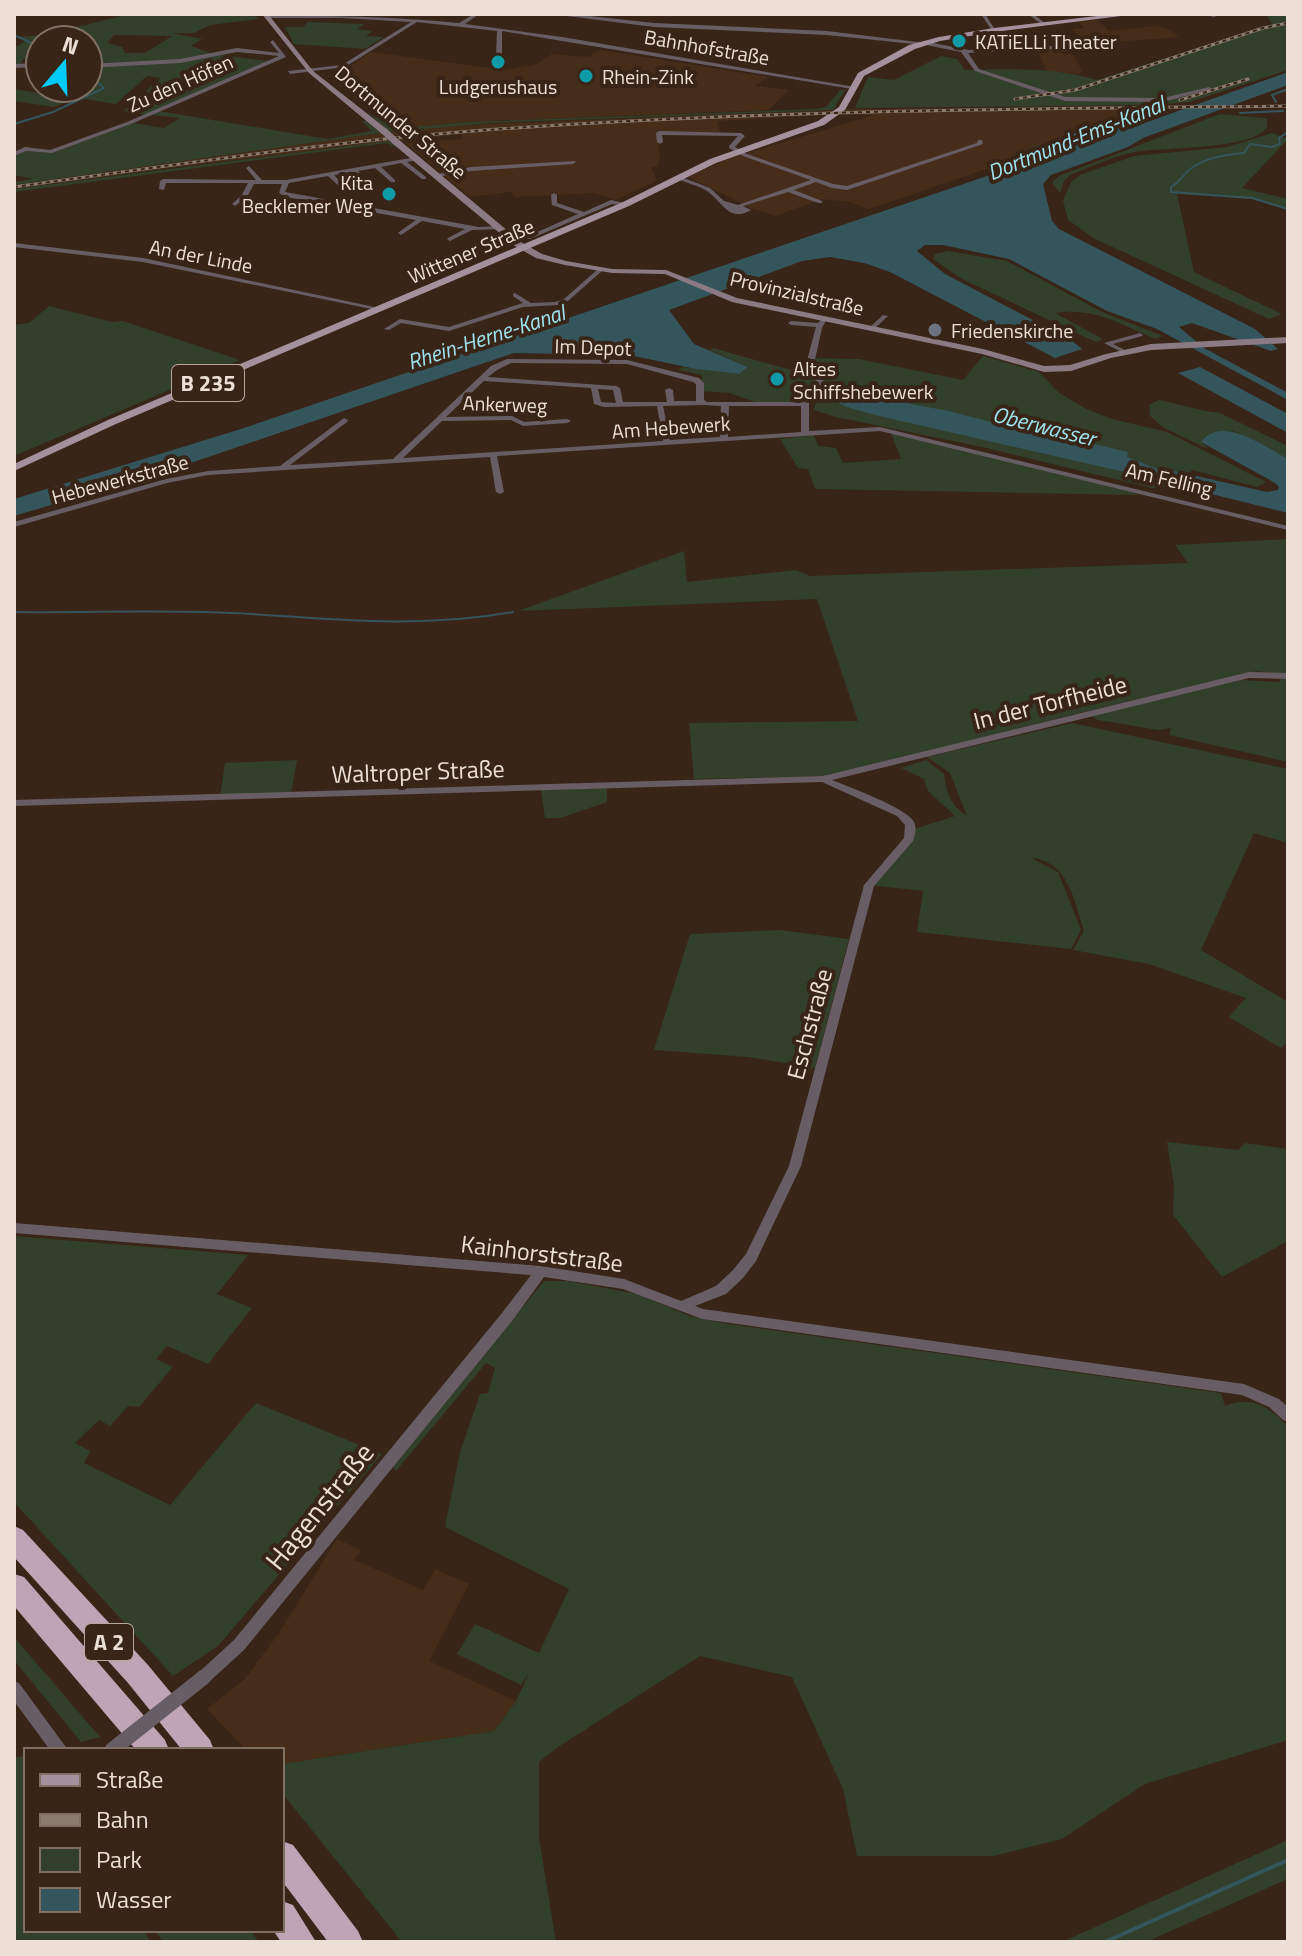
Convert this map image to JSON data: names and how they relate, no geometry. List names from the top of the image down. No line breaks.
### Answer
{"streets":{"highway":["A 2"],"main road":["Dortmunder Straße","Wittener Straße","Provinzialstraße","B 235"],"street":["Bahnhofstraße","Zu den Höfen","An der Linde","Im Depot","Ankerweg","Am Hebewerk","Hebewerkstraße","Am Felling","In der Torfheide","Waltroper Straße","Eschstraße","Kainhorststraße","Hagenstraße"]},"crossings":[["Bahnhofstraße","Dortmunder Straße"],["Bahnhofstraße","Wittener Straße"],["Bahnhofstraße","B 235"],["Dortmunder Straße","Wittener Straße"],["Dortmunder Straße","Provinzialstraße"],["Wittener Straße","An der Linde"],["Wittener Straße","Provinzialstraße"],["Wittener Straße","B 235"],["Im Depot","Ankerweg"],["Im Depot","Am Hebewerk"],["Im Depot","Hebewerkstraße"],["Am Hebewerk","Hebewerkstraße"],["Am Hebewerk","Am Felling"],["In der Torfheide","Waltroper Straße"],["In der Torfheide","Eschstraße"],["Waltroper Straße","Eschstraße"],["Eschstraße","Kainhorststraße"],["Kainhorststraße","Hagenstraße"]],"water":["Dortmund-Ems-Kanal","Rhein-Herne-Kanal","Oberwasser"],"places":["KATiELLi Theater","Ludgerushaus","Rhein-Zink","Kita Becklemer Weg","Friedenskirche","Altes Schiffshebewerk"],"legend":["Straße","Bahn","Park","Wasser"],"north":"top"}
